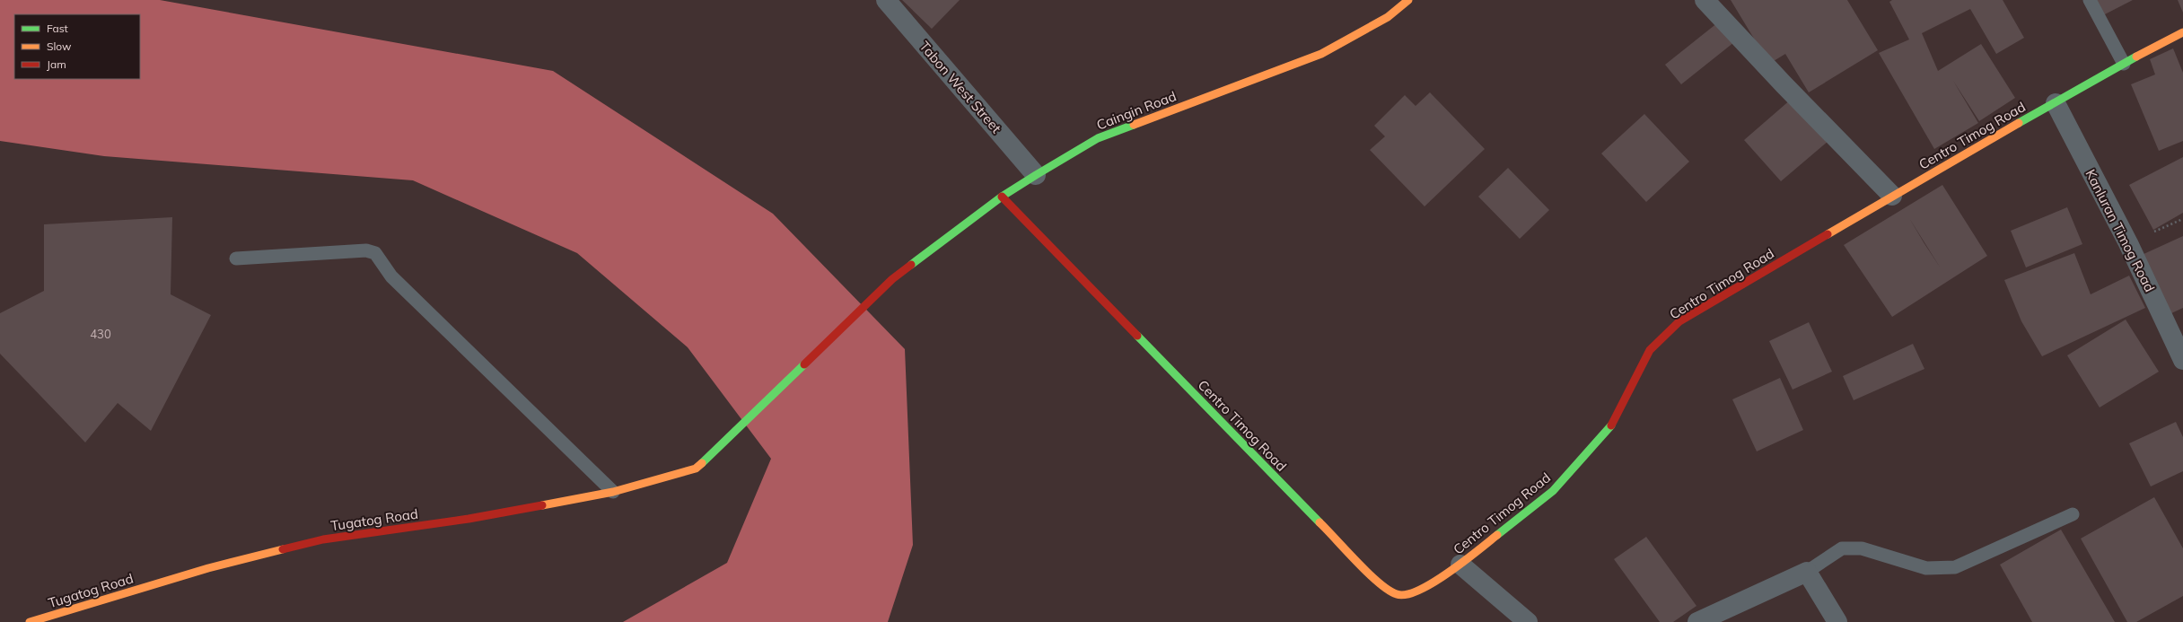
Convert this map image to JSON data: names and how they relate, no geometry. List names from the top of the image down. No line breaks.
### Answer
{"streets":{"street":["Tabon West Street","Caingin Road","Centro Timog Road","Kanluran Timog Road","Tugatog Road"]},"crossings":[["Tabon West Street","Caingin Road"],["Caingin Road","Centro Timog Road"],["Caingin Road","Tugatog Road"],["Centro Timog Road","Kanluran Timog Road"]],"house_numbers":["430"],"legend":["Fast","Slow","Jam"]}
